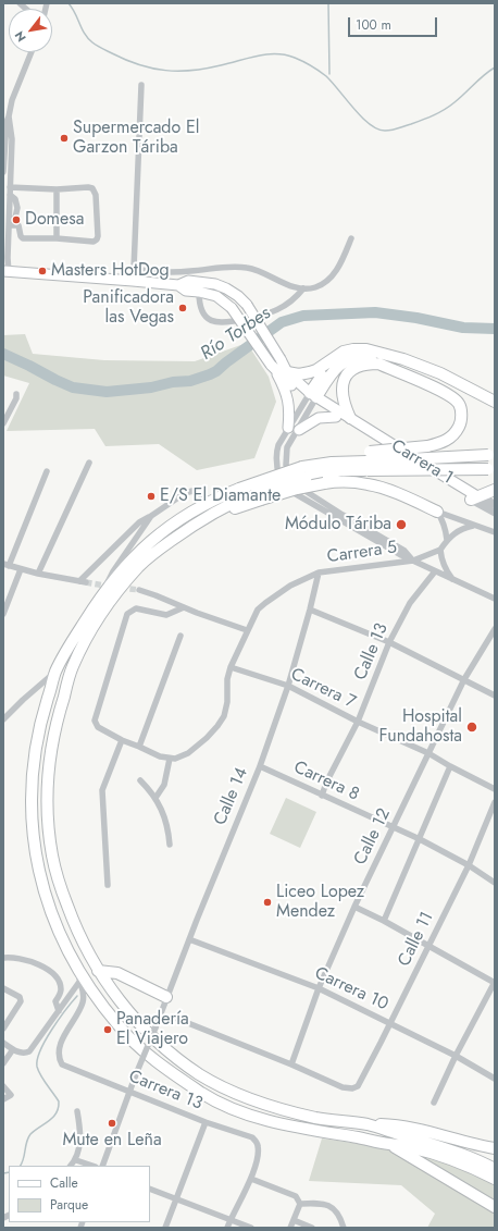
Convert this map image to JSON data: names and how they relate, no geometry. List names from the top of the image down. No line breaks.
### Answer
{"streets":{"main road":["Carrera 1"],"street":["Carrera 5","Calle 13","Carrera 7","Carrera 8","Calle 14","Calle 12","Calle 11","Carrera 10","Carrera 13"]},"crossings":[["Carrera 5","Calle 13"],["Carrera 5","Carrera 7"],["Carrera 5","Calle 14"],["Calle 13","Carrera 7"],["Calle 13","Carrera 8"],["Carrera 7","Calle 14"],["Carrera 7","Calle 12"],["Carrera 8","Calle 14"],["Carrera 8","Calle 12"],["Carrera 8","Calle 11"],["Calle 14","Carrera 10"],["Calle 14","Carrera 13"],["Calle 12","Calle 11"],["Calle 12","Carrera 10"],["Calle 11","Carrera 10"]],"water":["Río Torbes"],"places":["Supermercado El Garzon Táriba","Domesa","Masters HotDog","Panificadora las Vegas","E/S El Diamante","Módulo Táriba","Hospital Fundahosta","Liceo Lopez Mendez","Panadería El Viajero","Mute en Leña"],"legend":["Calle","Parque"],"scale_bar":"100 m","north":"bottom left"}
